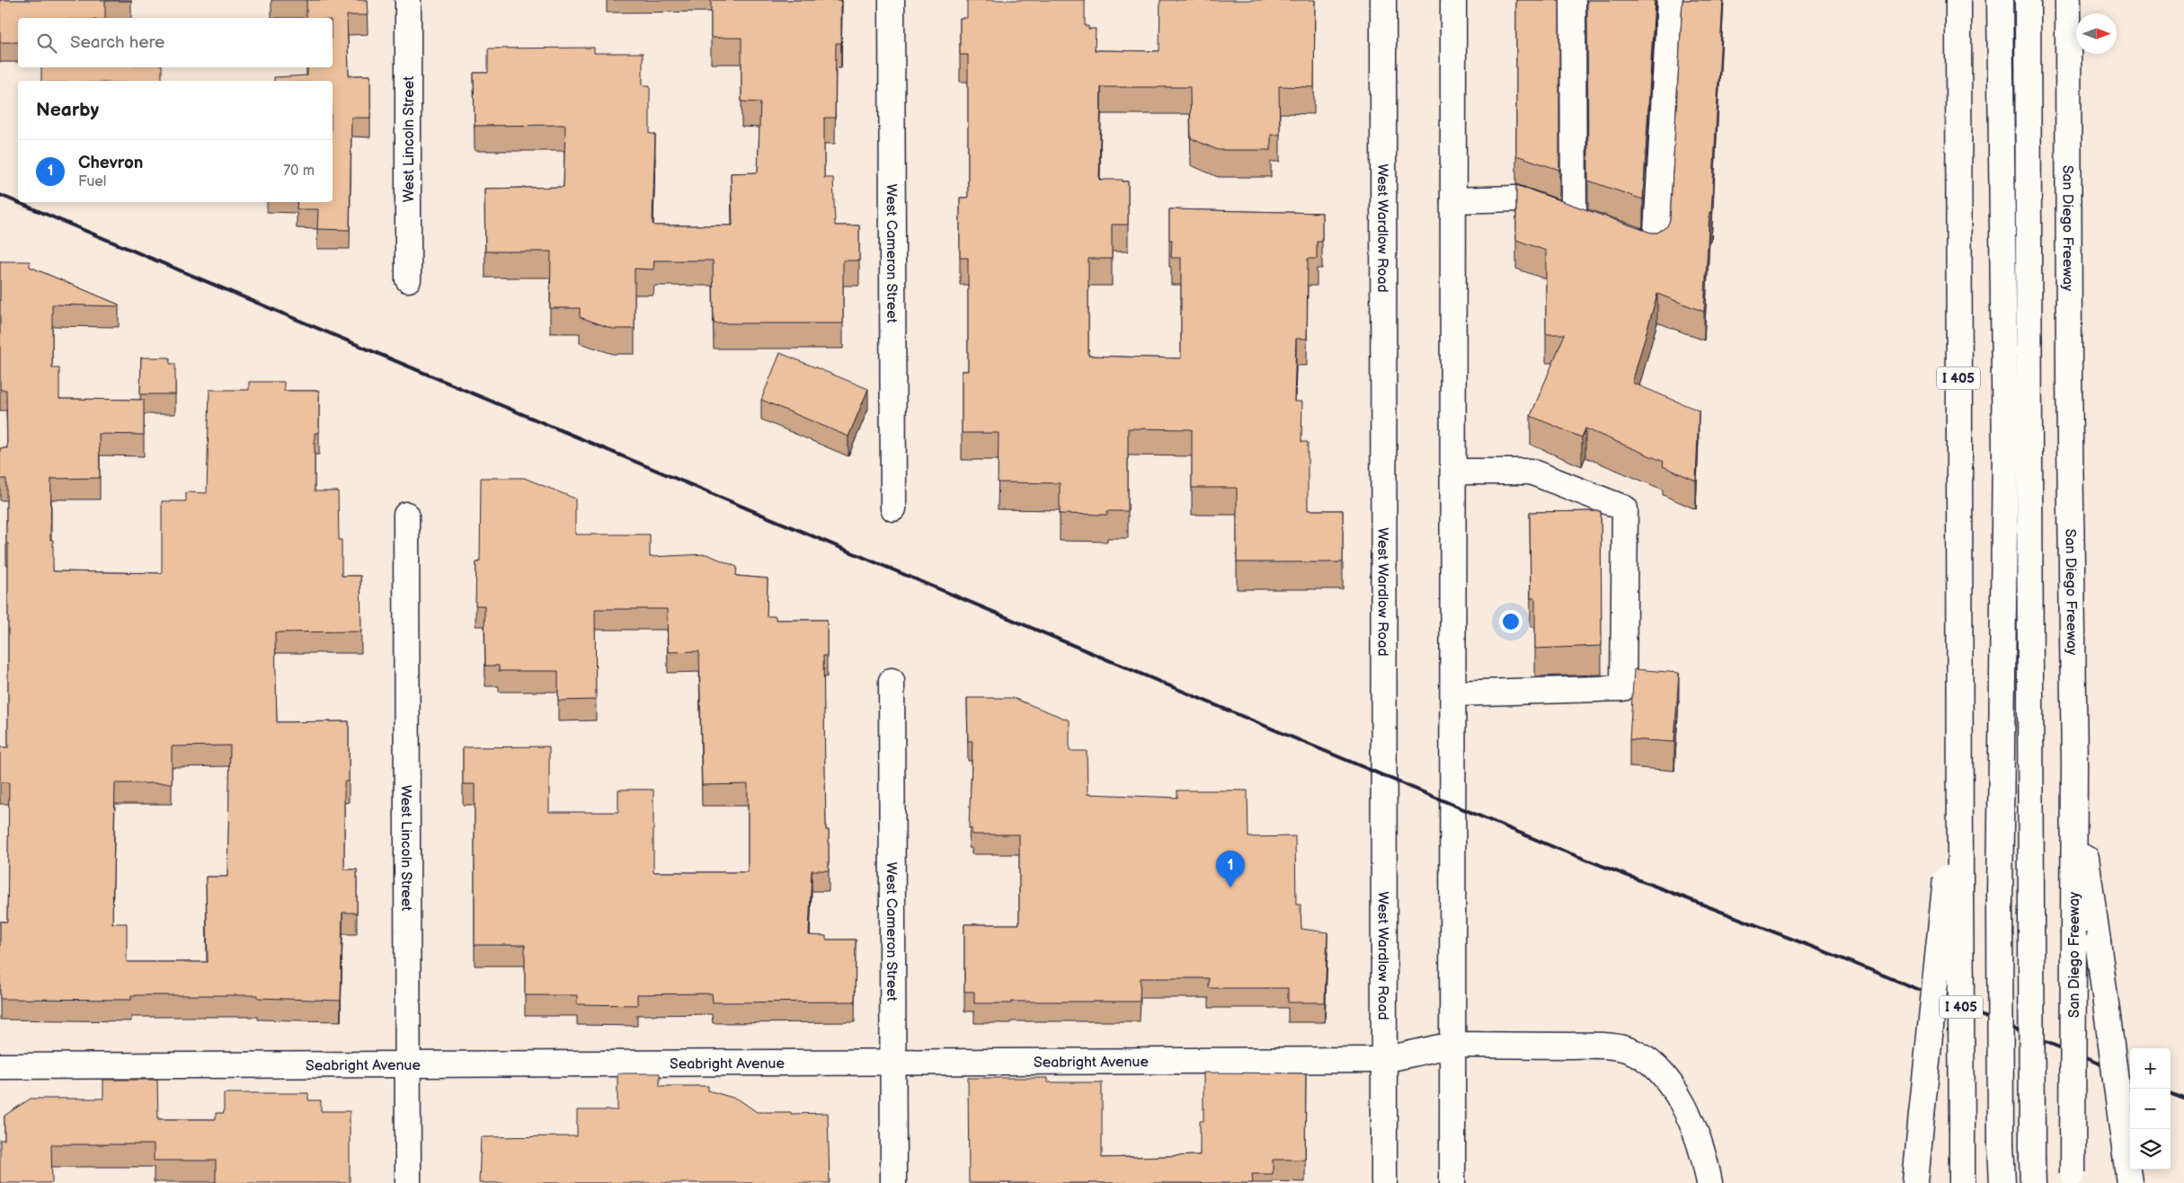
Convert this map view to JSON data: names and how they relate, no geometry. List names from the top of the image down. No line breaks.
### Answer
{"streets":{"main road":["West Lincoln Street","West Wardlow Road","San Diego Freeway","West Cameron Street","I 405","Seabright Avenue"]},"crossings":[["West Lincoln Street","Seabright Avenue"],["West Wardlow Road","Seabright Avenue"],["West Cameron Street","Seabright Avenue"]],"north":"right","page":{"search":"Search here","heading":"Nearby","list":[{"mark":"1","name":"Chevron","note":"Fuel","value":"70 m"}],"pins":"1","map_buttons":["+","−"]}}
